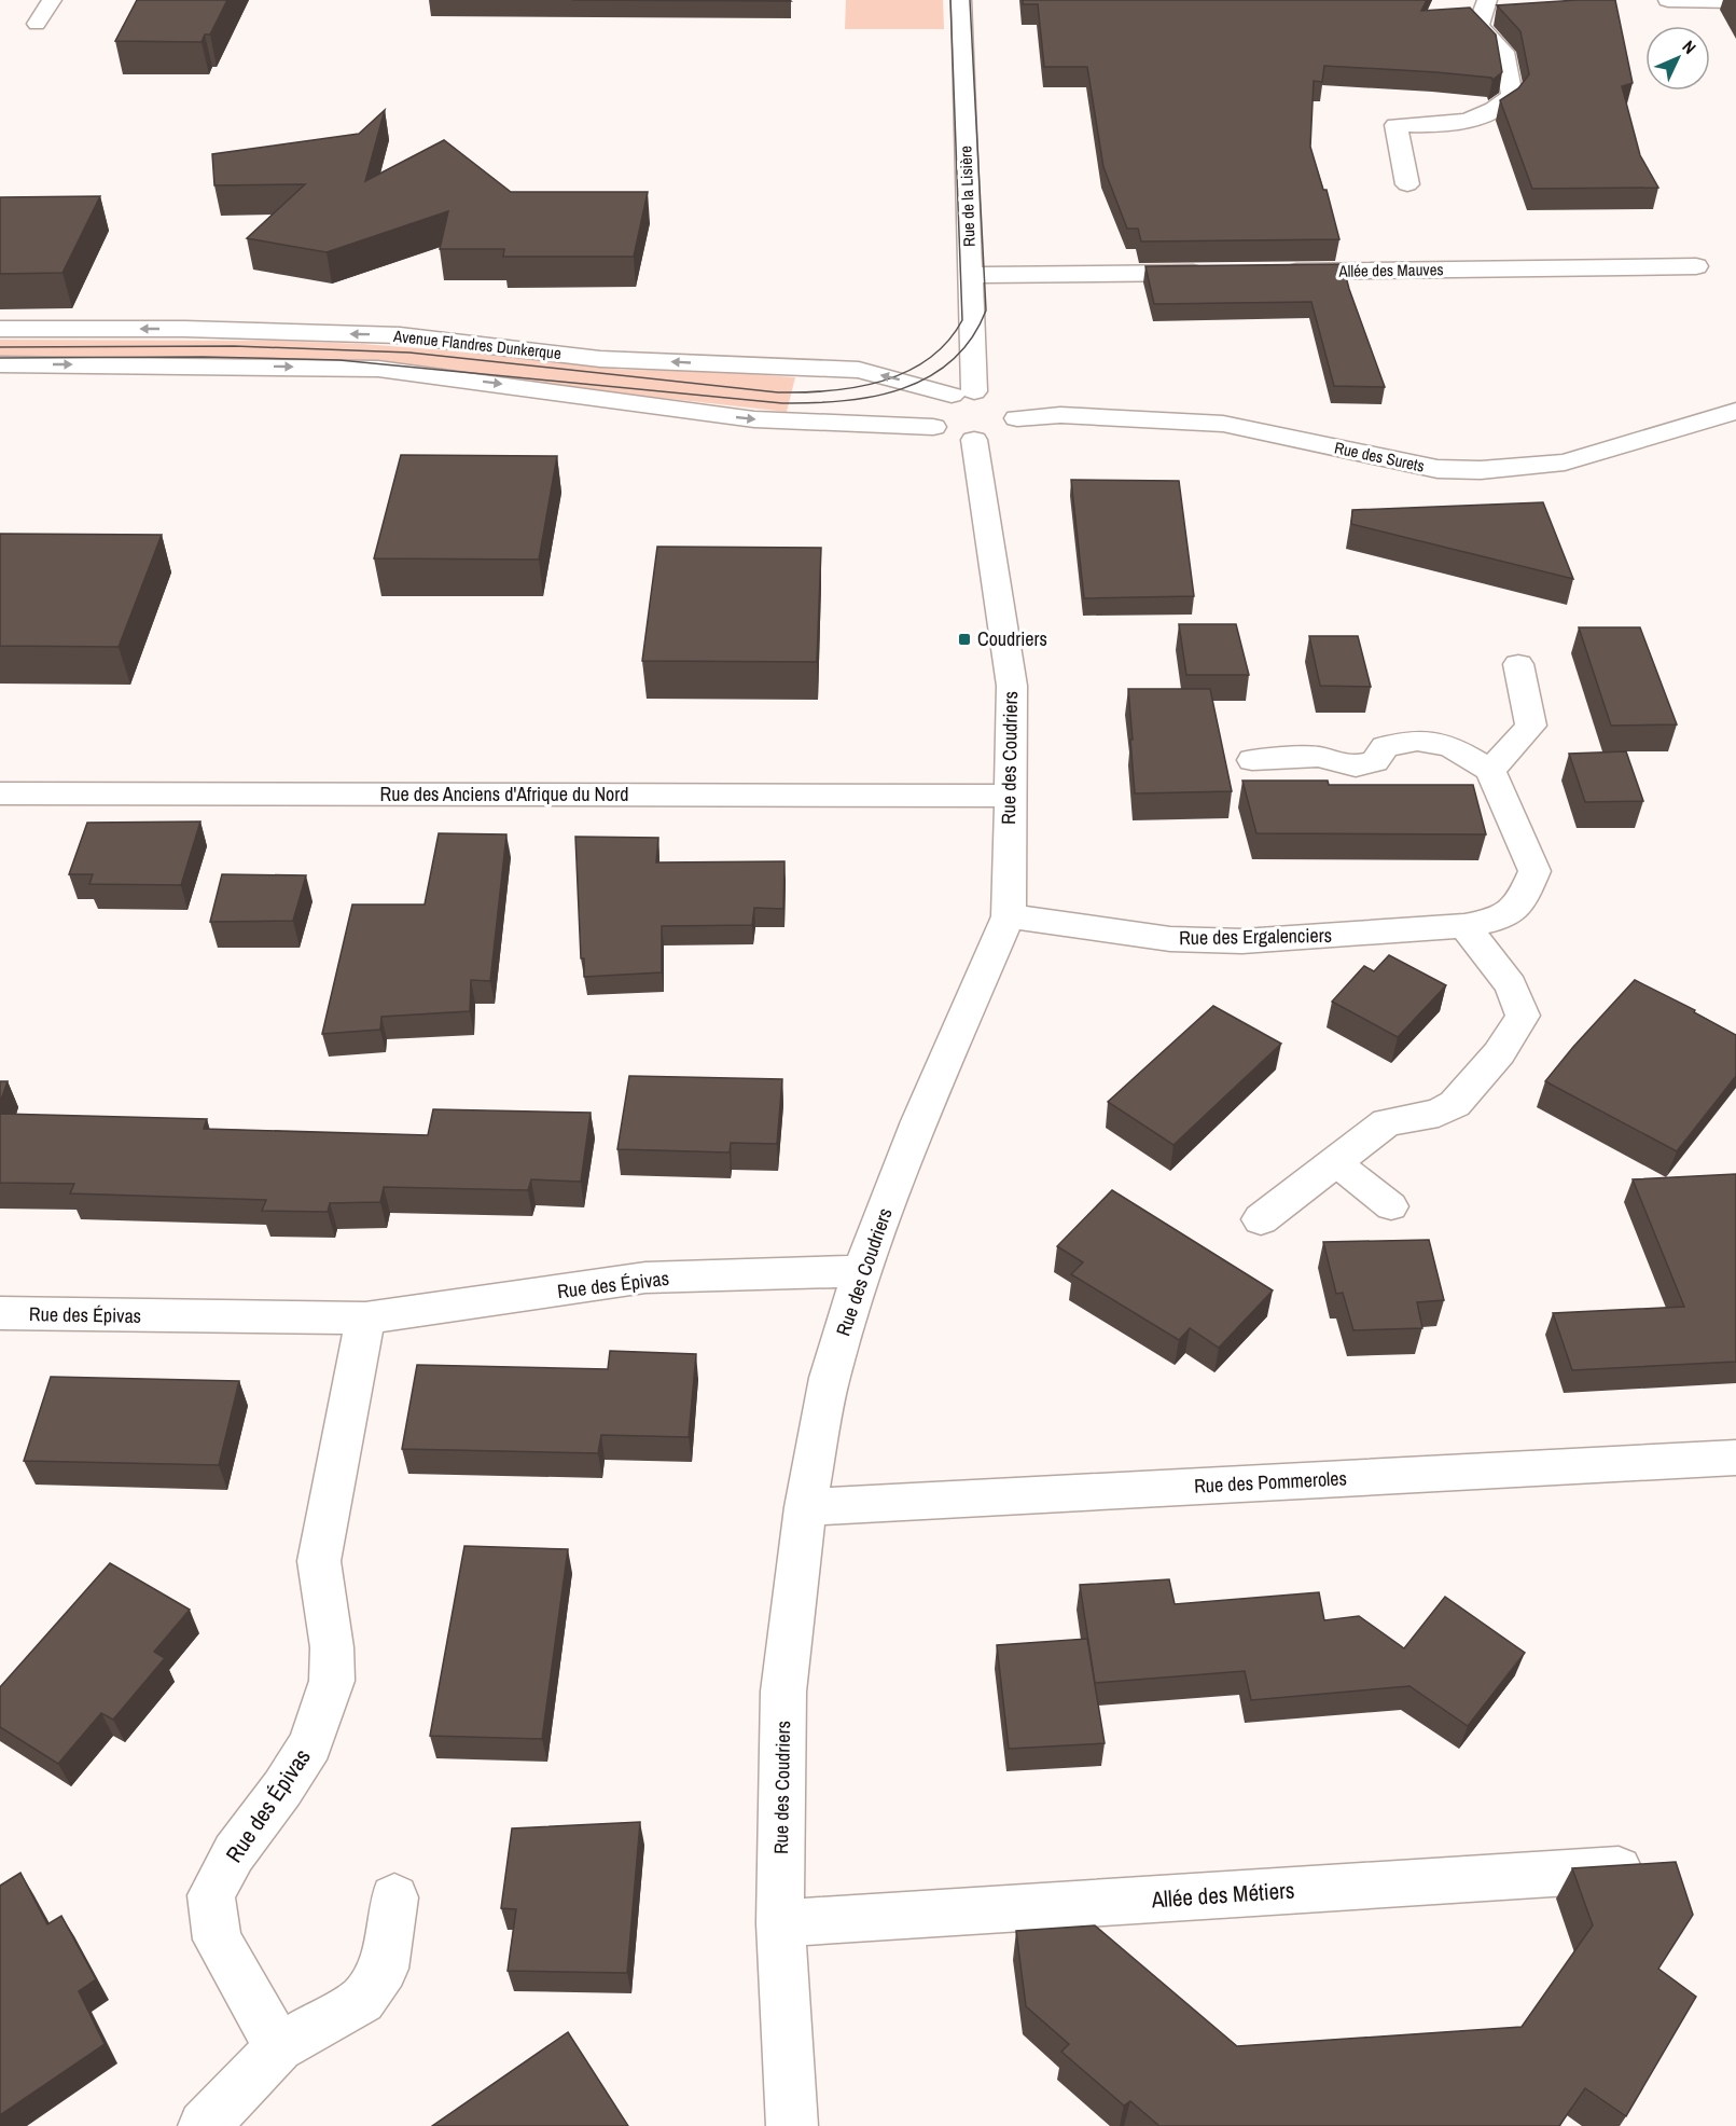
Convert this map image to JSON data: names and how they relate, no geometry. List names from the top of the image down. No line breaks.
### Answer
{"streets":{"street":["Rue de la Lisière","Allée des Mauves","Avenue Flandres Dunkerque","Rue des Surets","Rue des Coudriers","Rue des Anciens d'Afrique du Nord","Rue des Ergalenciers","Rue des Épivas","Rue des Pommeroles","Allée des Métiers"]},"crossings":[["Rue de la Lisière","Avenue Flandres Dunkerque"],["Avenue Flandres Dunkerque","Rue des Surets"],["Avenue Flandres Dunkerque","Rue des Coudriers"],["Rue des Coudriers","Rue des Anciens d'Afrique du Nord"],["Rue des Coudriers","Rue des Ergalenciers"],["Rue des Coudriers","Rue des Épivas"],["Rue des Coudriers","Rue des Pommeroles"],["Rue des Coudriers","Allée des Métiers"]],"places":{"transit":["Coudriers"]},"north":"top right"}
